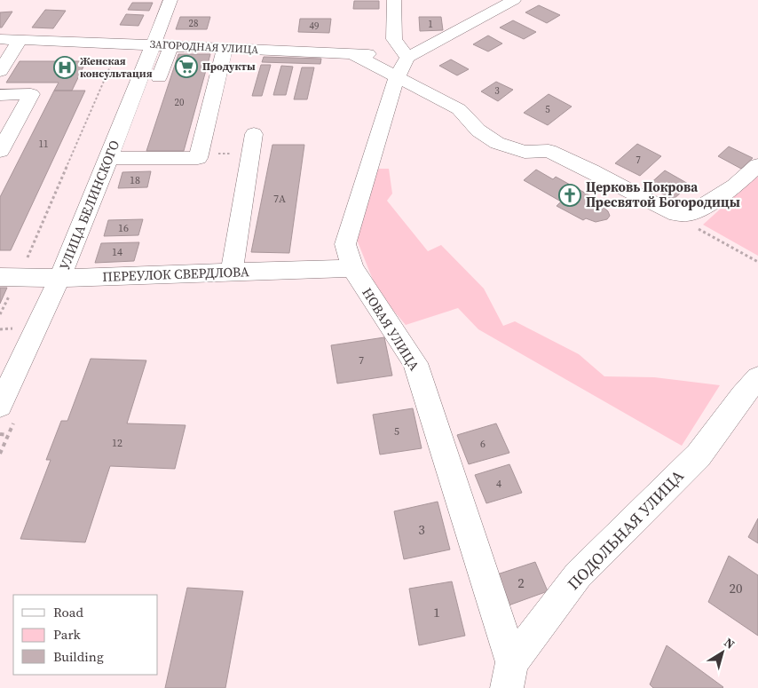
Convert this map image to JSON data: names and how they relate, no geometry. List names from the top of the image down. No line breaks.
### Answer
{"streets":{"street":["ЗАГОРОДНАЯ УЛИЦА","УЛИЦА БЕЛИНСКОГО","ПЕРЕУЛОК СВЕРДЛОВА","НОВАЯ УЛИЦА","ПОДОЛЬНАЯ УЛИЦА"]},"crossings":[["ЗАГОРОДНАЯ УЛИЦА","УЛИЦА БЕЛИНСКОГО"],["ЗАГОРОДНАЯ УЛИЦА","НОВАЯ УЛИЦА"],["УЛИЦА БЕЛИНСКОГО","ПЕРЕУЛОК СВЕРДЛОВА"],["ПЕРЕУЛОК СВЕРДЛОВА","НОВАЯ УЛИЦА"],["НОВАЯ УЛИЦА","ПОДОЛЬНАЯ УЛИЦА"]],"places":{"supermarket":["Продукты"],"hospital":["Женская консультация"],"church":["Церковь Покрова Пресвятой Богородицы"]},"house_numbers":["28","1","49","3","20","5","11","7","18","7А","16","14","7","5","12","6","4","3","2","20","1"],"legend":["Road","Park","Building"],"north":"top right"}
